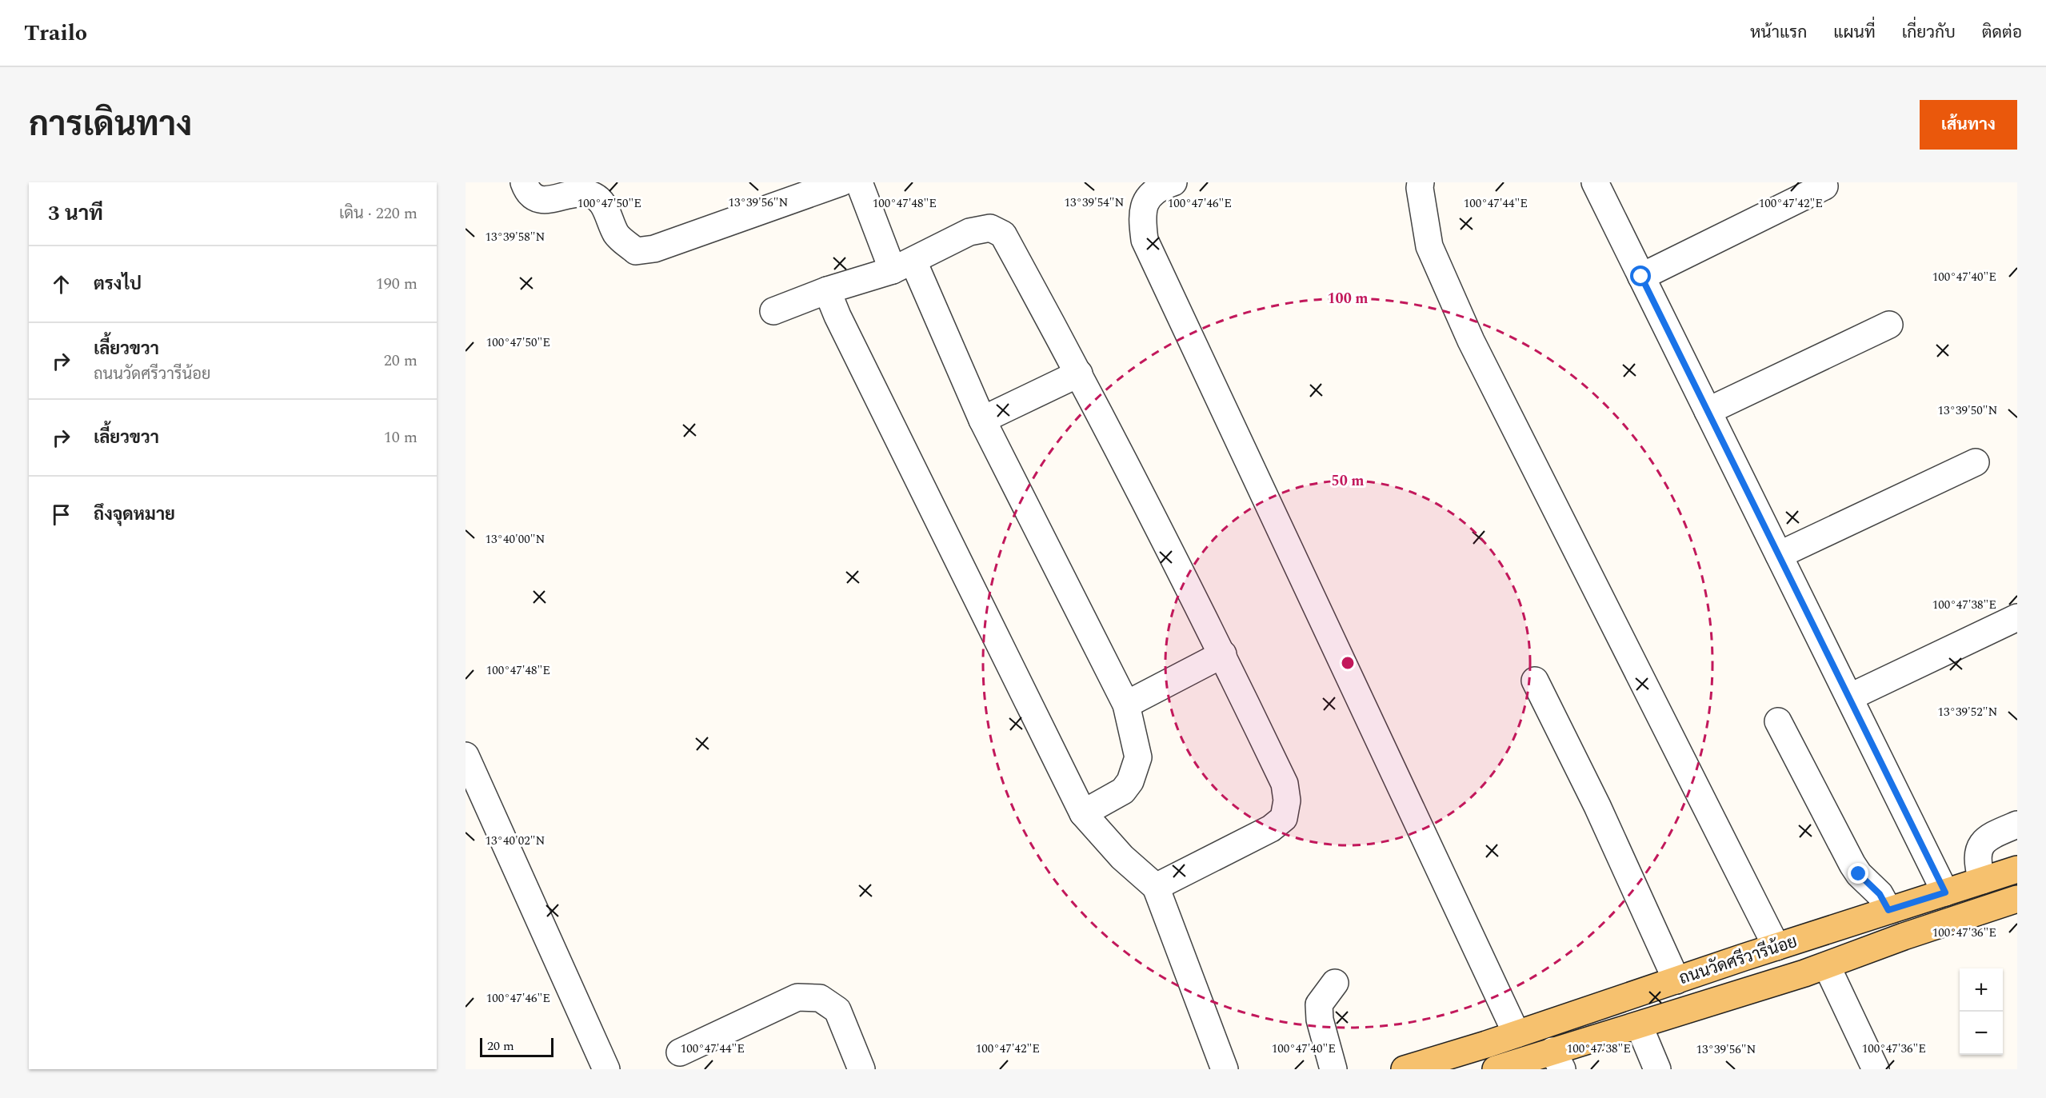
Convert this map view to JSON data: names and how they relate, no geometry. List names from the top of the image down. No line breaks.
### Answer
{"streets":{"main road":["ถนนวัดศรีวารีน้อย"]},"scale_bar":"20 m","page":{"header":"Trailo","nav":["หน้าแรก","แผนที่","เกี่ยวกับ","ติดต่อ"],"title":"การเดินทาง","buttons":"เส้นทาง","heading":["3 นาที","เดิน · 220 m"],"list":[["ตรงไป","190 m"],["เลี้ยวขวา","ถนนวัดศรีวารีน้อย","20 m"],["เลี้ยวขวา","10 m"],"ถึงจุดหมาย"],"map_buttons":["+","−"],"scale":"20 m"},"coordinates":["13°39'56\"N","13°39'54\"N","100°47'50\"E","100°47'48\"E","100°47'46\"E","100°47'44\"E","100°47'42\"E","13°39'58\"N","100°47'40\"E","13°39'50\"N","13°40'00\"N","100°47'38\"E","13°39'52\"N","13°40'02\"N","100°47'36\"E"],"rings":["100 m","50 m"]}
